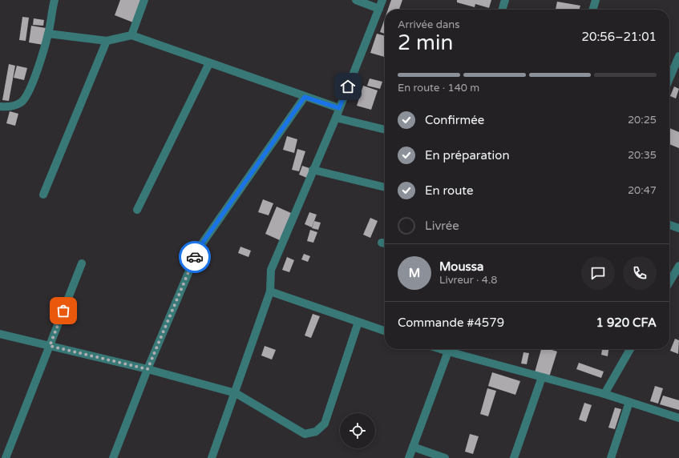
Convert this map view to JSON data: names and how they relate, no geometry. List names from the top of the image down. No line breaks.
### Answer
{"page":{"heading":["2 min","Arrivée dans","20:56–21:01"],"panel":["Moussa","Livreur · 4.8","Commande #4579","1 920 CFA"],"bar":"En route · 140 m","list":[["Confirmée","20:25"],["En préparation","20:35"],["En route","20:47"],"Livrée"],"round":"M"}}
